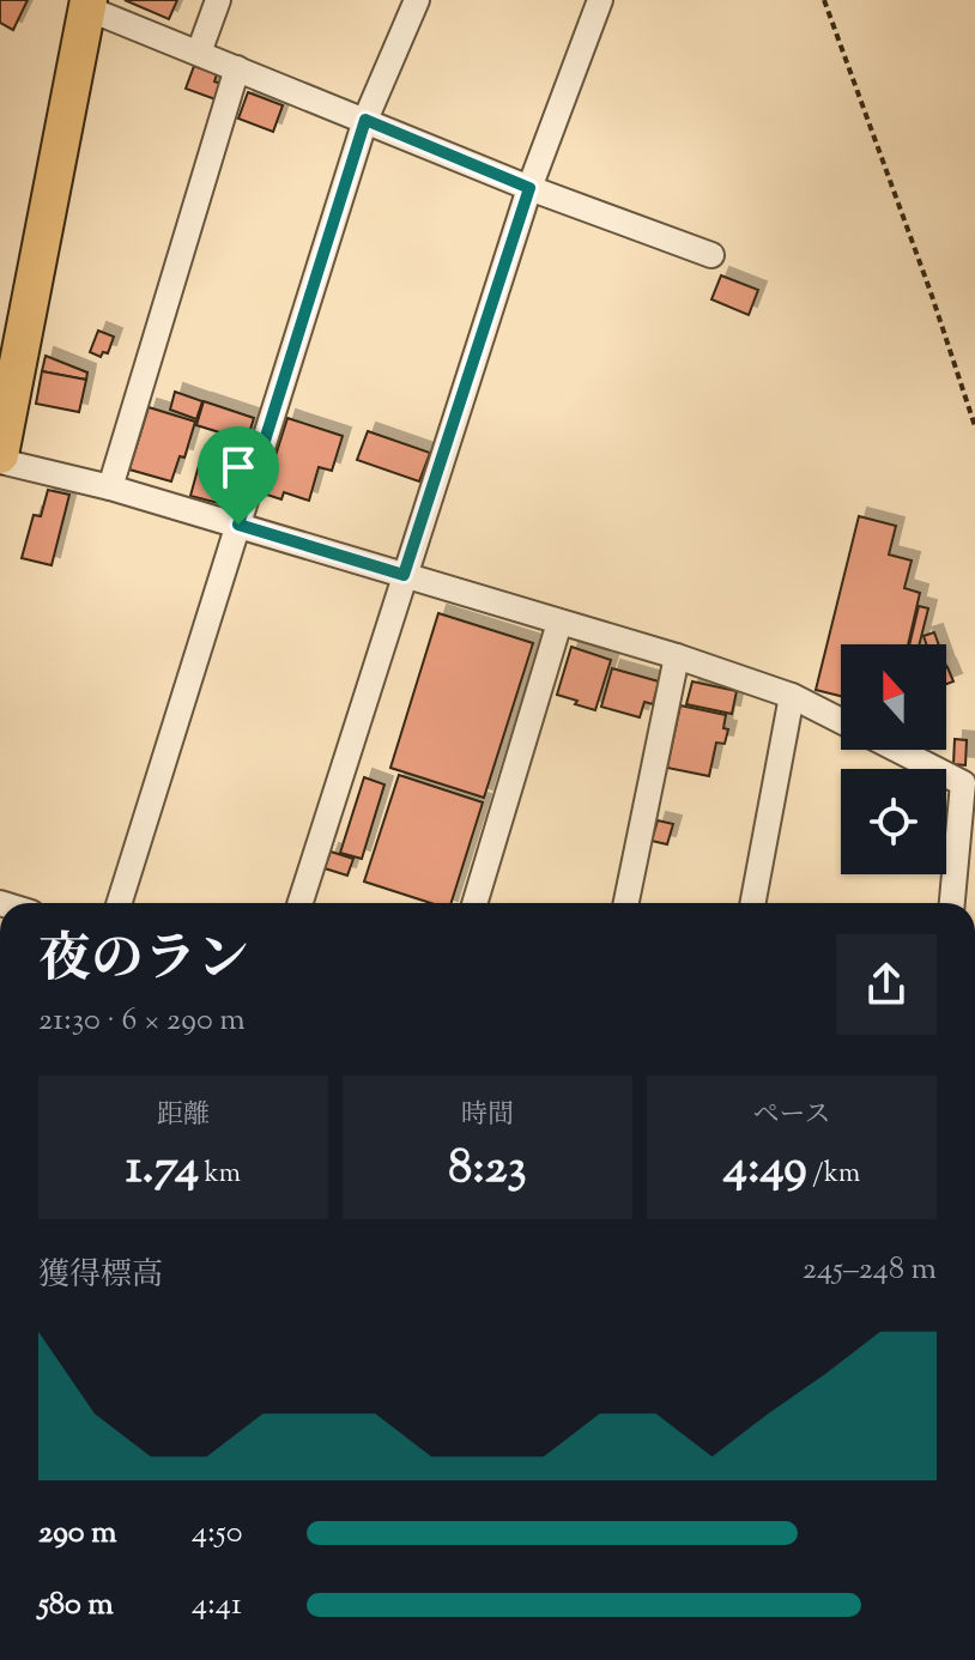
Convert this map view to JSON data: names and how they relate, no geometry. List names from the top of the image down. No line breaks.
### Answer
{"north":"top","page":{"heading":["夜のラン","21:30 · 6 × 290 m"],"stats":[["距離","1.74 km"],["時間","8:23"],["ペース","4:49 /km"]],"chart":["獲得標高","245–248 m"],"list":[{"name":"290 m","note":"4:50"},{"name":"580 m","note":"4:41"}]}}
